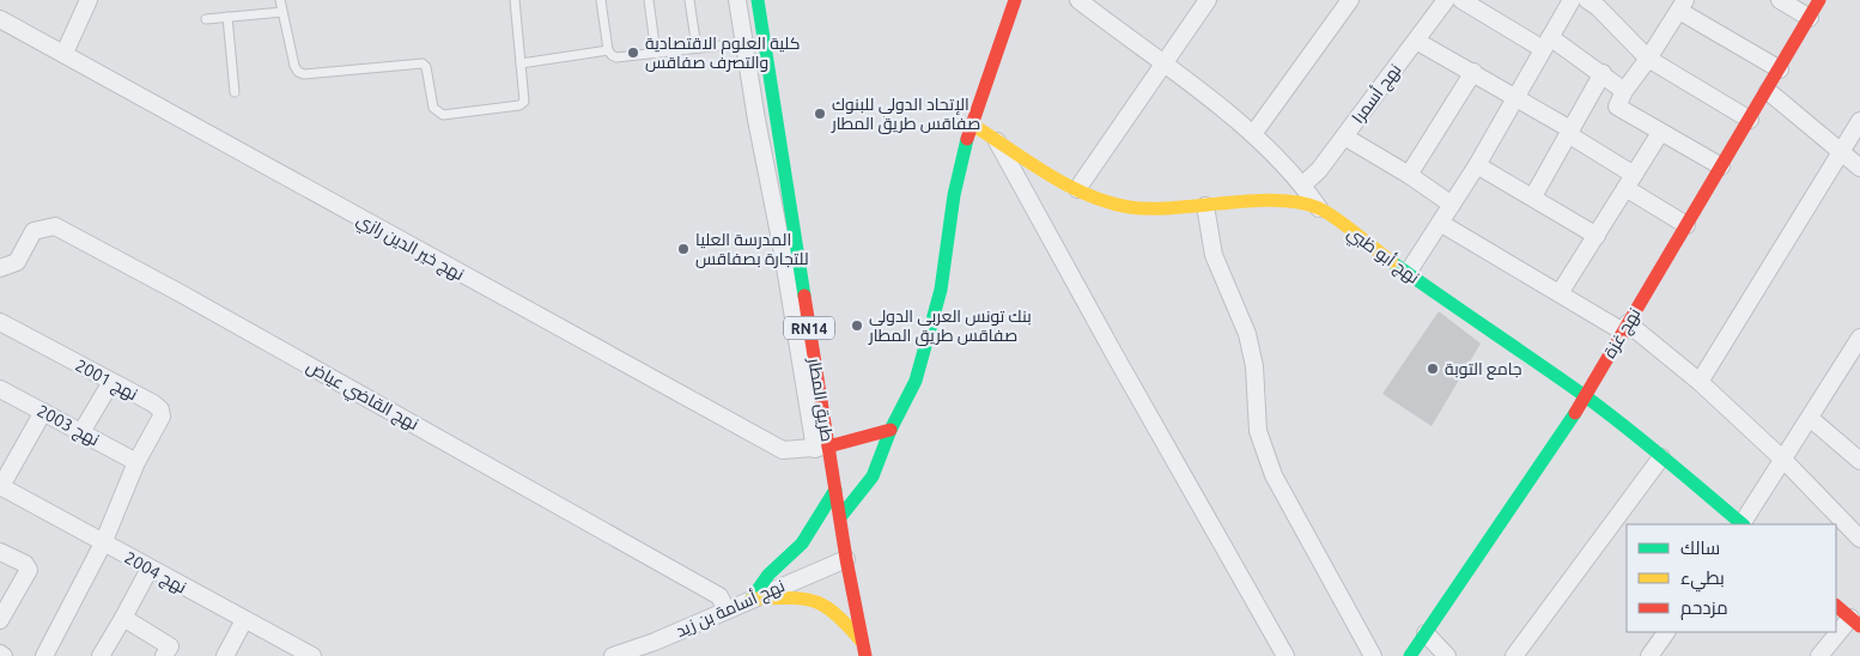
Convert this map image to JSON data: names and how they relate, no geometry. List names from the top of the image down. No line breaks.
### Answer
{"streets":{"street":["نهج أسمرا","نهج خير الدين رازي","نهج أبو ظبي","RN14","نهج غزة","نهج 2001","نهج القاضي عياض","طريق المطار","نهج 2003","نهج 2004","نهج أسامة بن زيد"]},"crossings":[["نهج خير الدين رازي","طريق المطار"],["نهج أبو ظبي","نهج غزة"],["نهج 2001","نهج 2003"],["نهج القاضي عياض","نهج أسامة بن زيد"],["طريق المطار","نهج أسامة بن زيد"]],"places":["كلية العلوم الاقتصادية والتصرف صفاقس","الإتحاد الدولي للبنوك صفاقس طريق المطار","المدرسة العليا للتجارة بصفاقس","بنك تونس العربي الدولي صفاقس طريق المطار","جامع التوبة"],"legend":["سالك","بطيء","مزدحم"]}
